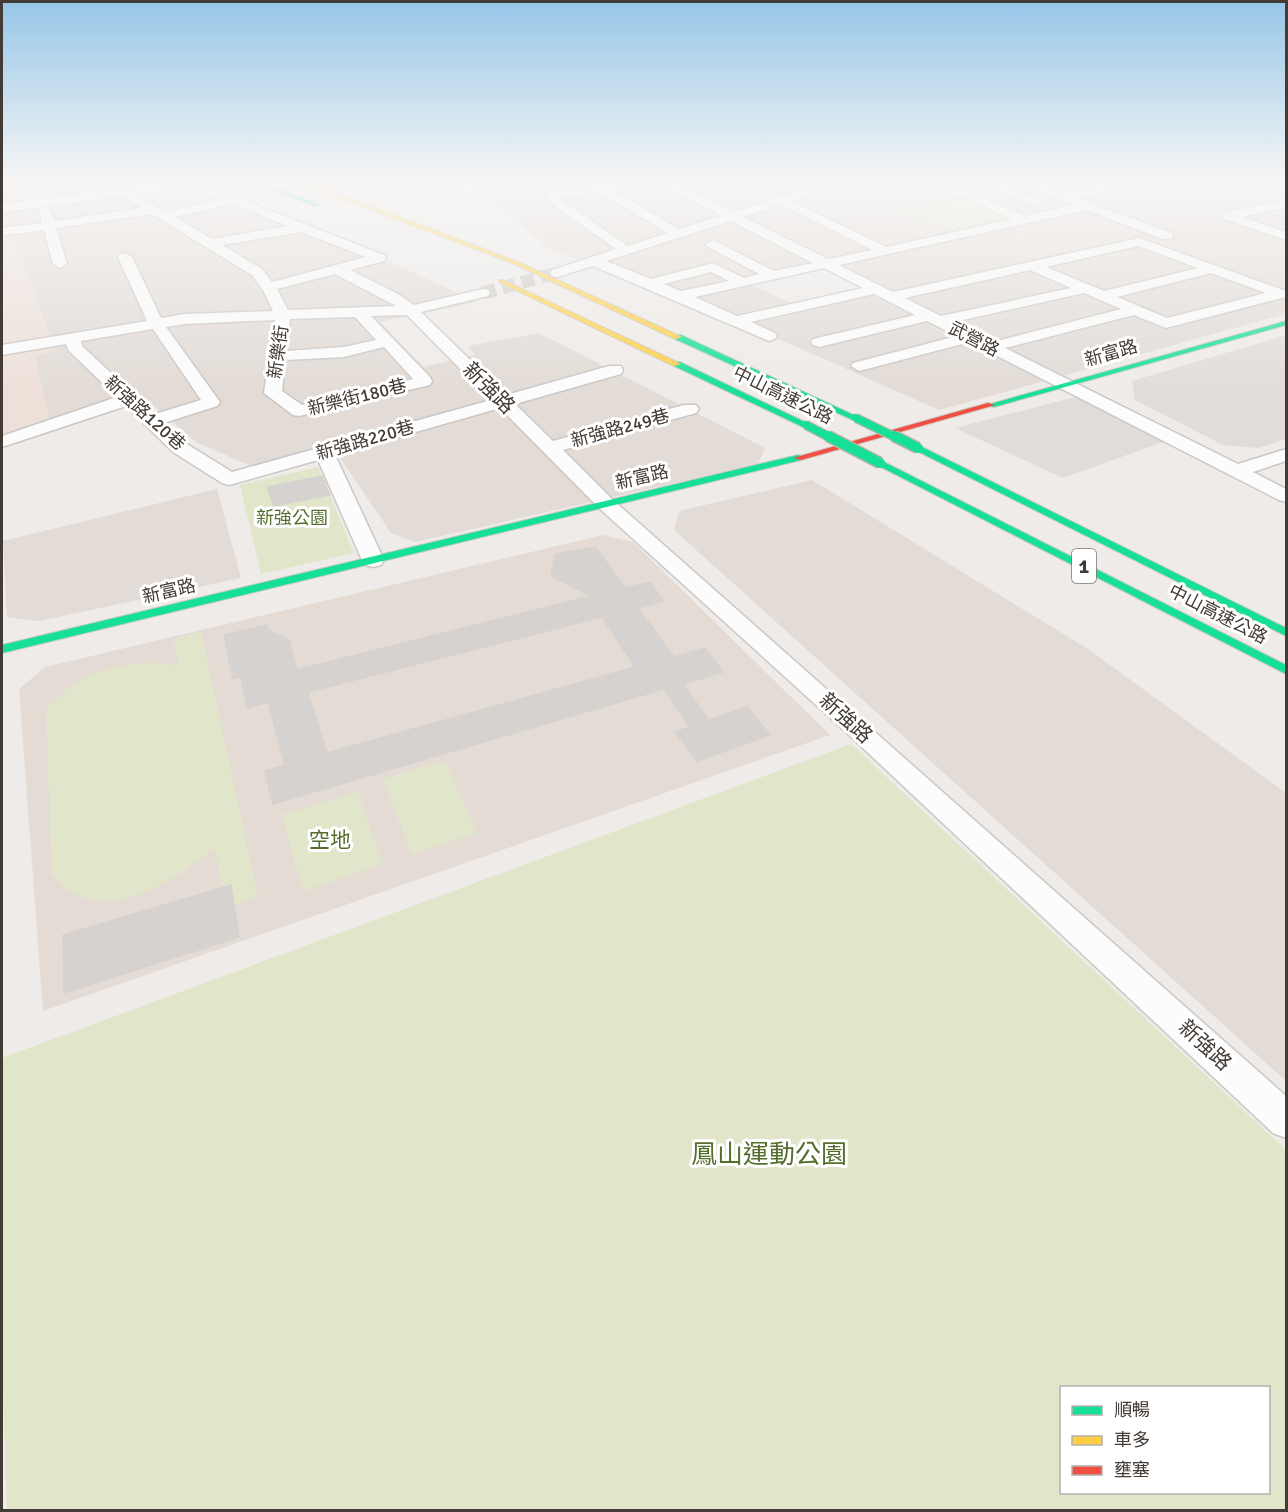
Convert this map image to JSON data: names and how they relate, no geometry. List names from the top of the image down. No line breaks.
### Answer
{"streets":{"main road":["新富路","中山高速公路","1"],"street":["武營路","新樂街","新強路","新樂街180巷","新強路120巷","新強路249巷","新強路220巷"]},"crossings":[["武營路","新富路"],["新樂街","新樂街180巷"],["新富路","新強路"],["新強路","新強路249巷"],["新強路","新強路220巷"],["新強路120巷","新強路220巷"]],"parks":["新強公園","空地","鳳山運動公園"],"legend":["順暢","車多","壅塞"]}
